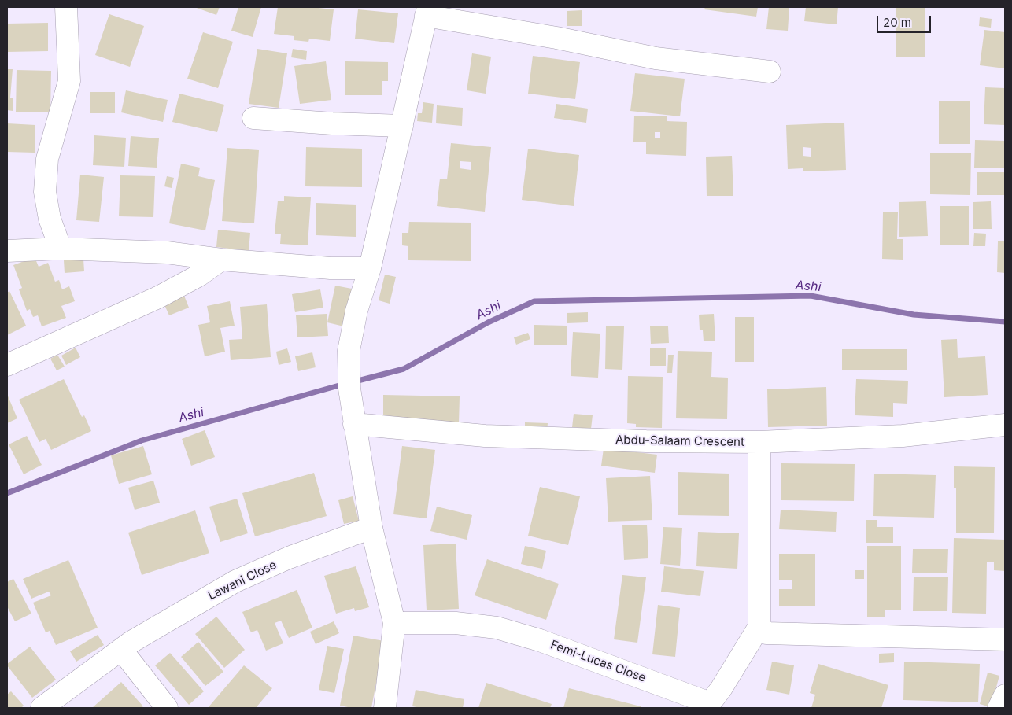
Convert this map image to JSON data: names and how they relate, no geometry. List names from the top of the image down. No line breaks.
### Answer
{"streets":{"street":["Abdu-Salaam Crescent","Lawani Close","Femi-Lucas Close"]},"water":["Ashi"],"scale_bar":"20 m"}
